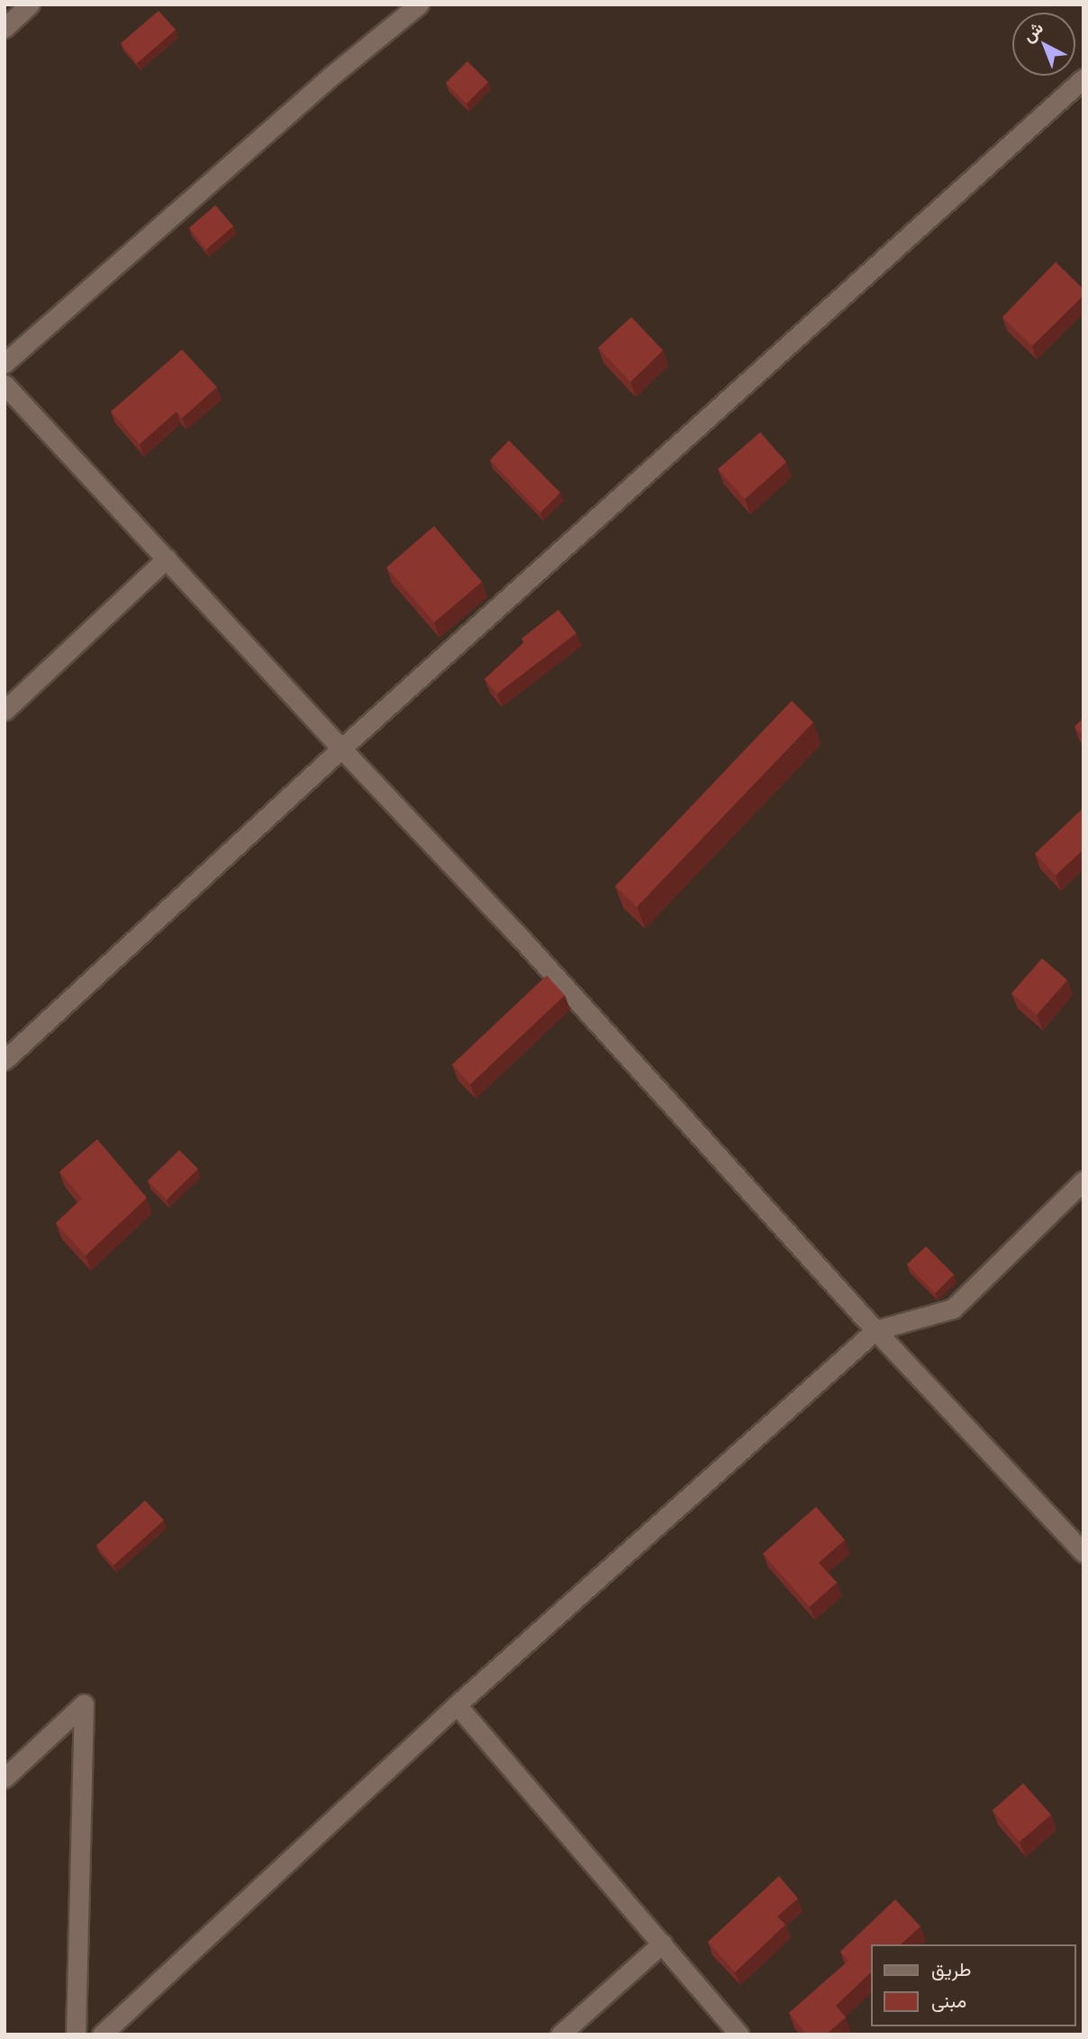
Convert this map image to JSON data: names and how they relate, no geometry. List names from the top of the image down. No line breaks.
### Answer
{"legend":["طريق","مبنى"],"north":"top left"}
